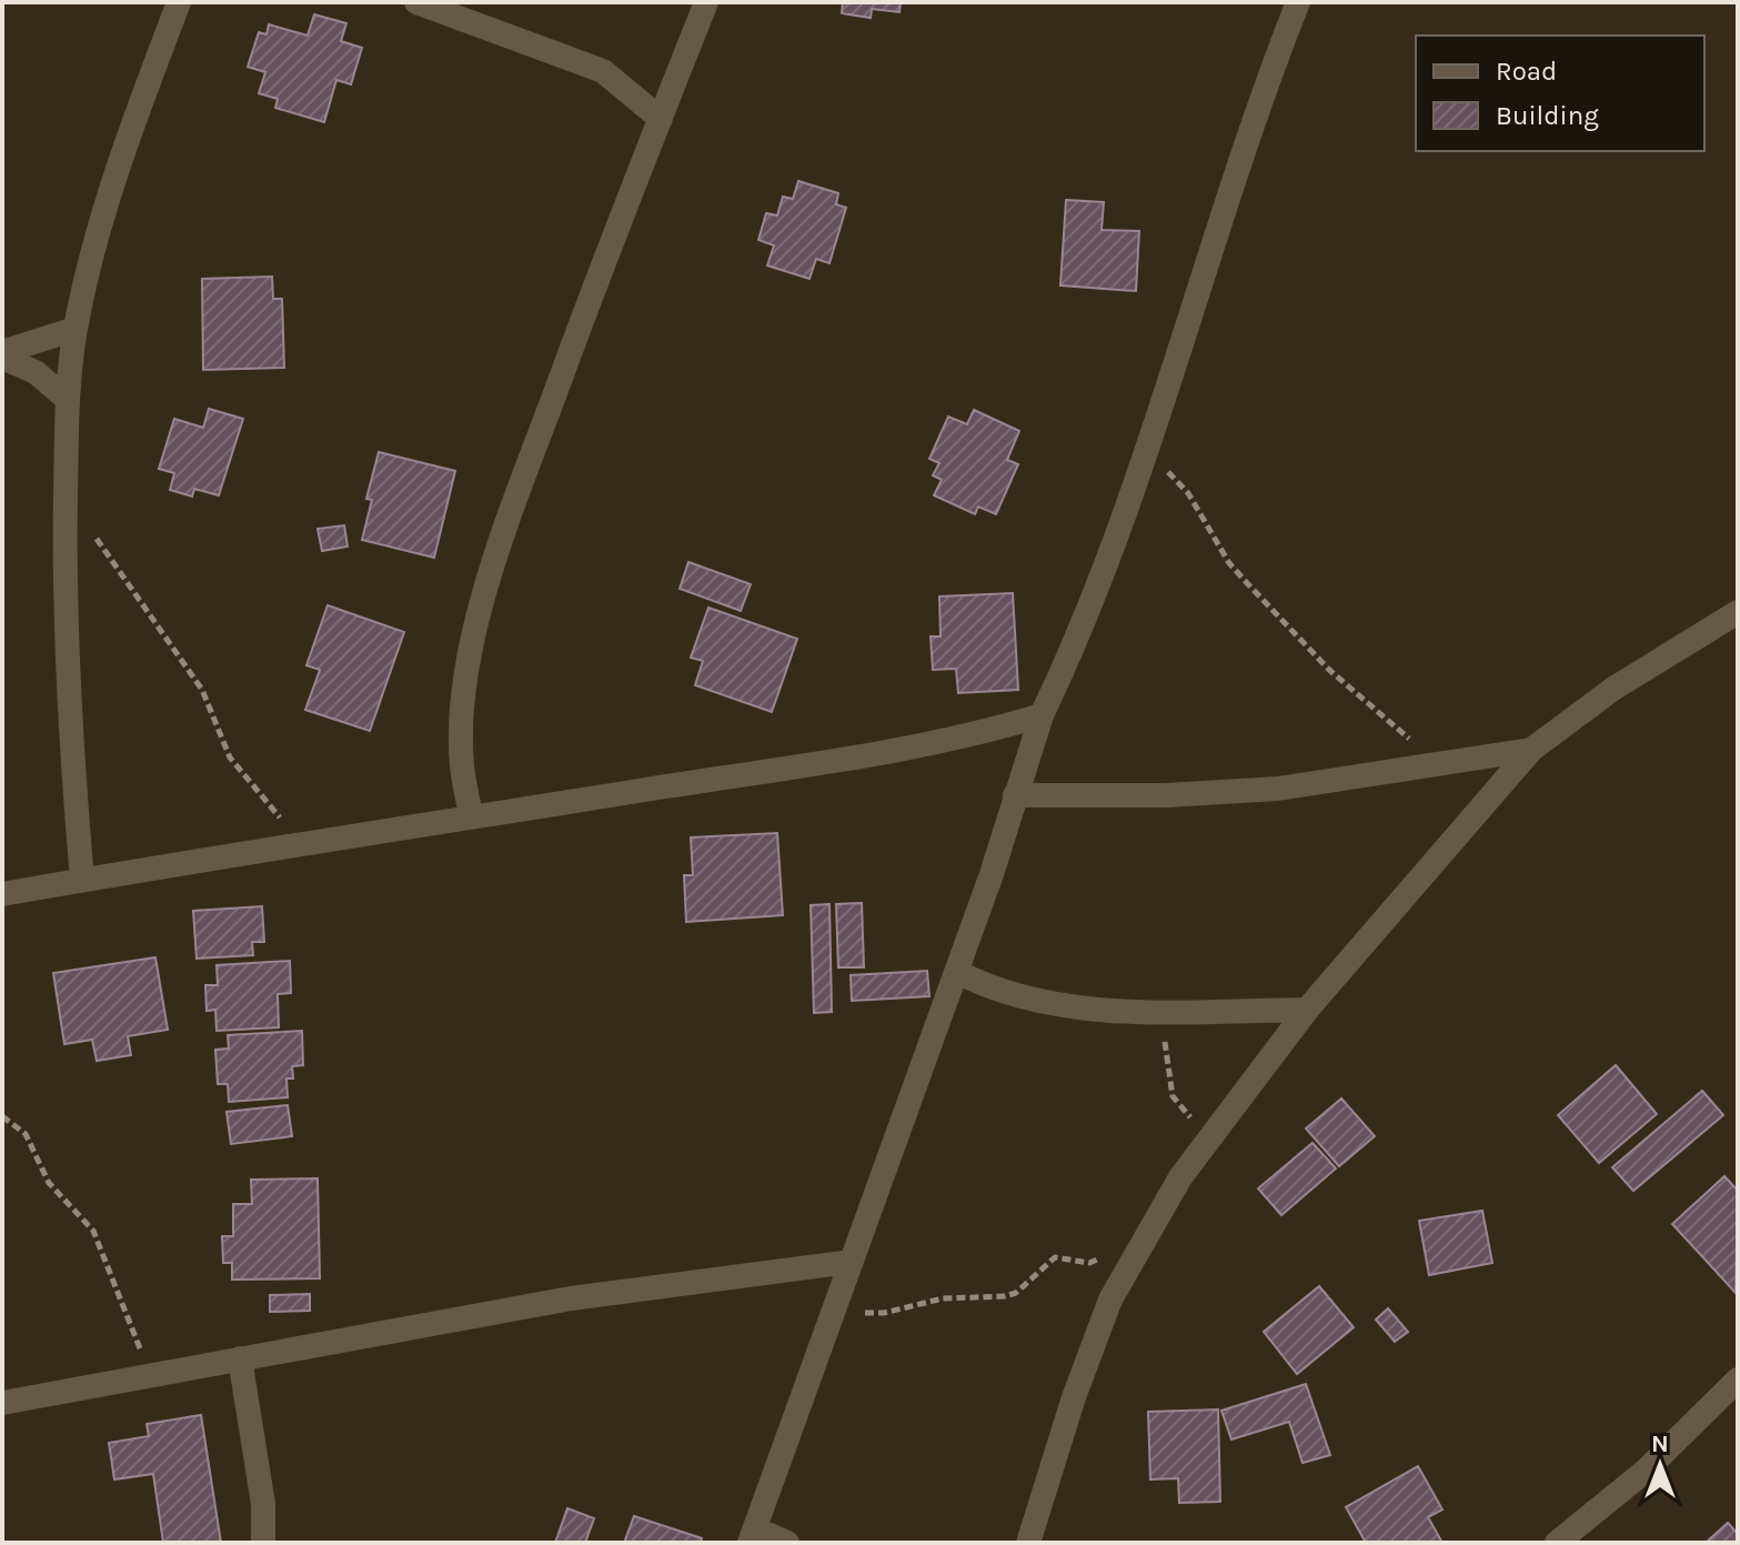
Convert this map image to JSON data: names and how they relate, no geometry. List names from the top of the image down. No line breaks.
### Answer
{"legend":["Road","Building"],"north":"top"}
